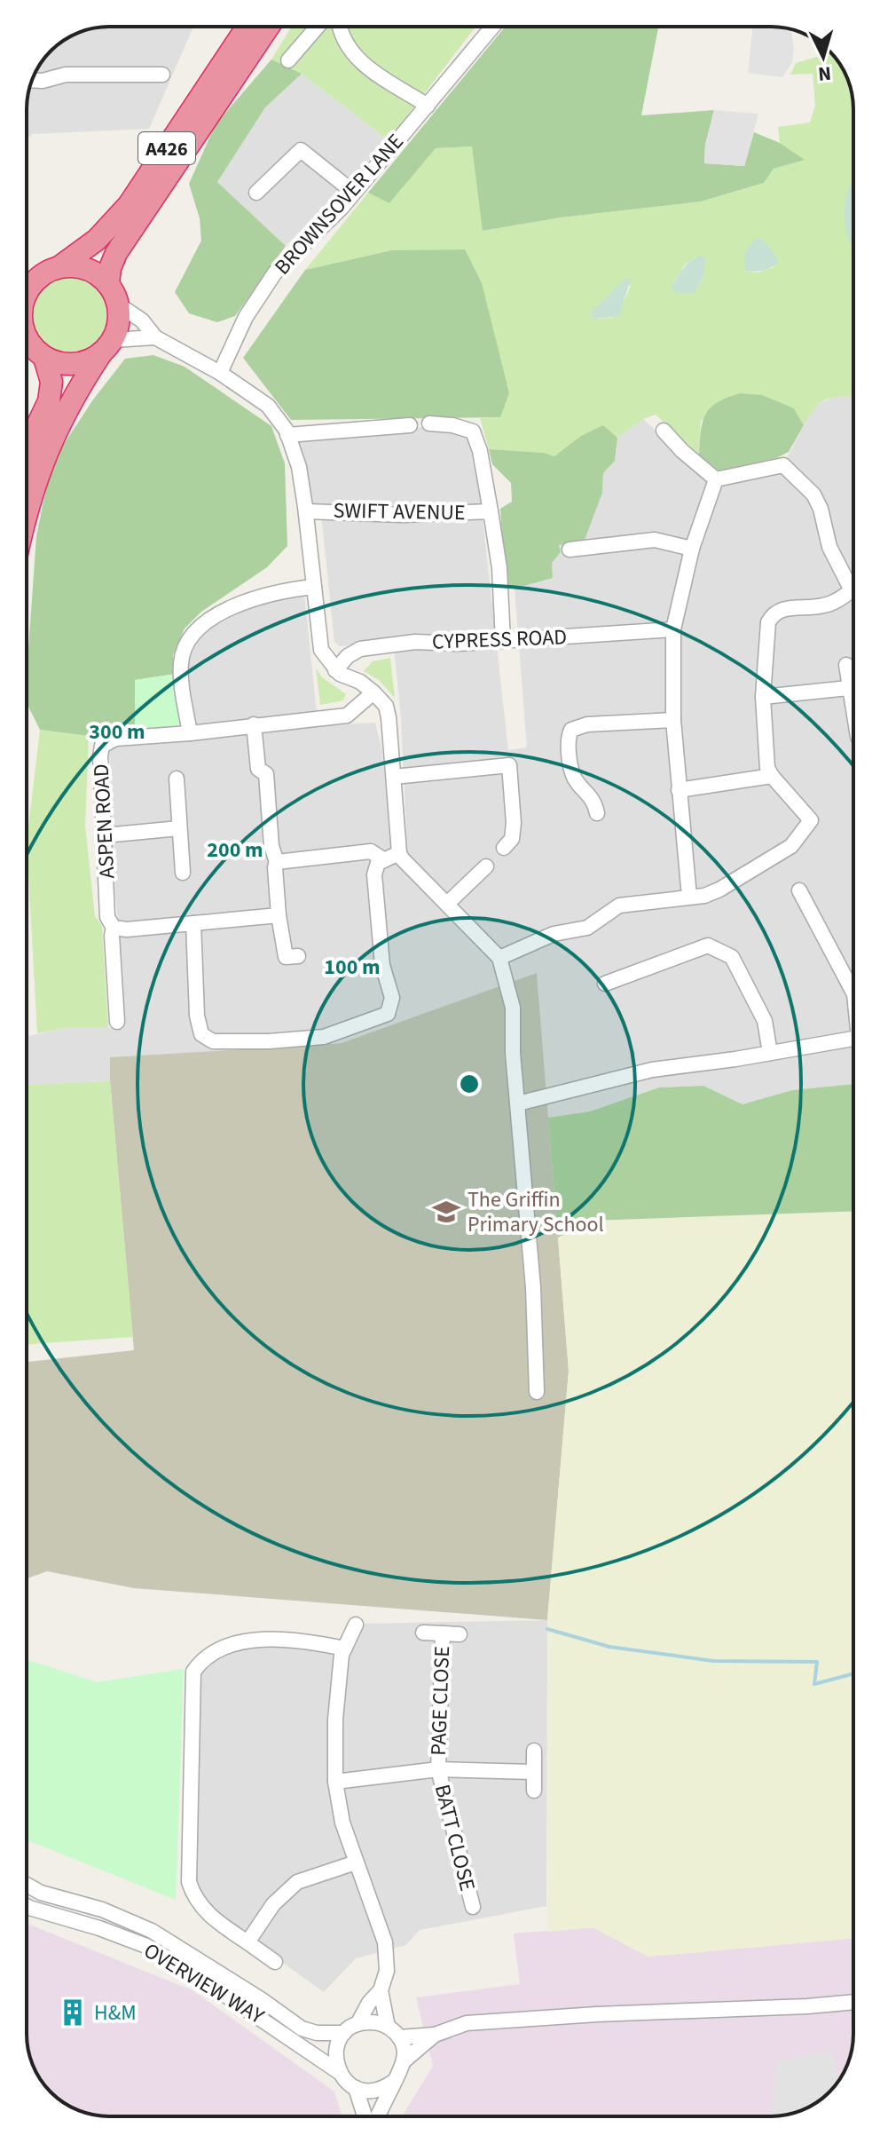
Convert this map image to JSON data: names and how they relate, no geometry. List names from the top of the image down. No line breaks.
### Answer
{"streets":{"highway":["A426"],"street":["BROWNSOVER LANE","SWIFT AVENUE","CYPRESS ROAD","ASPEN ROAD","PAGE CLOSE","BATT CLOSE","OVERVIEW WAY"]},"crossings":[["SWIFT AVENUE","CYPRESS ROAD"],["PAGE CLOSE","BATT CLOSE"]],"places":{"school or university":["The Griffin Primary School"],"building":["H&M"]},"north":"bottom","rings":["300 m","200 m","100 m"]}
